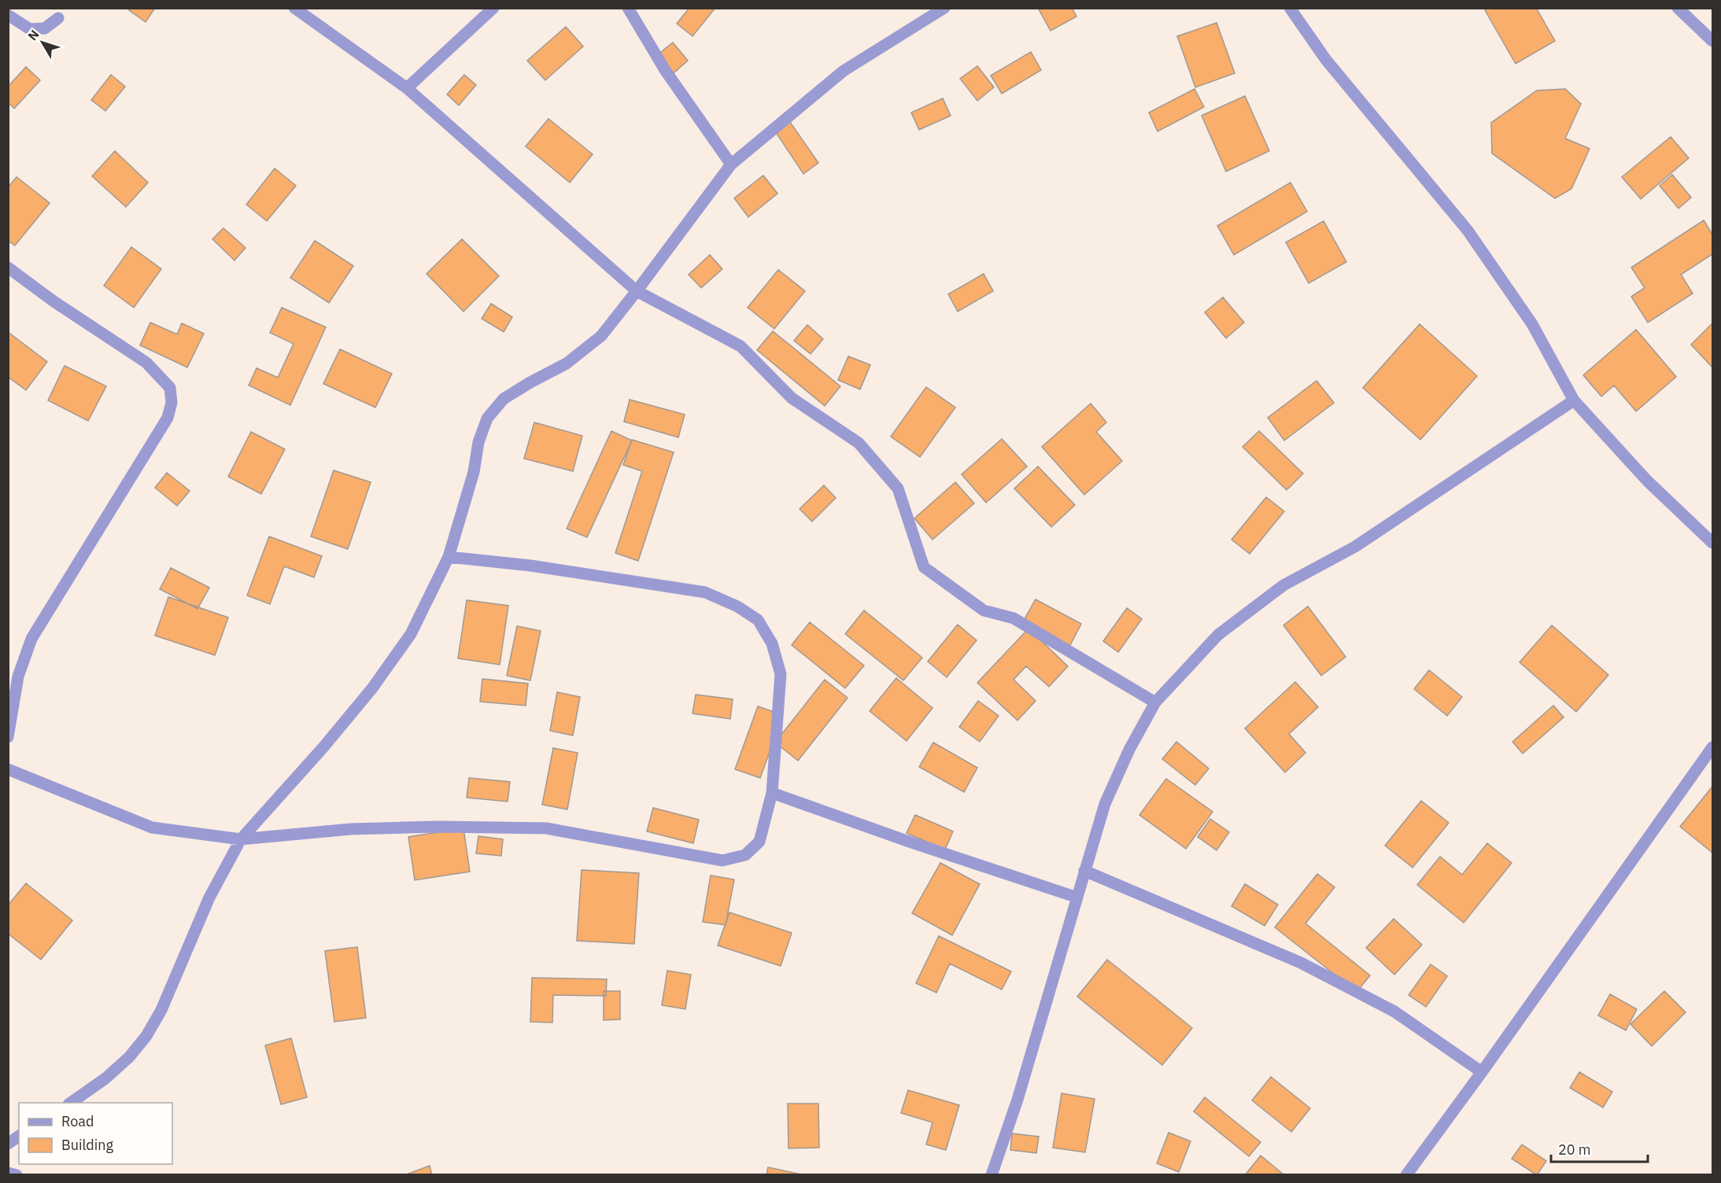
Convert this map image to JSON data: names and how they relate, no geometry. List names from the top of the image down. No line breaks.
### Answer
{"legend":["Road","Building"],"scale_bar":"20 m","north":"top left"}
